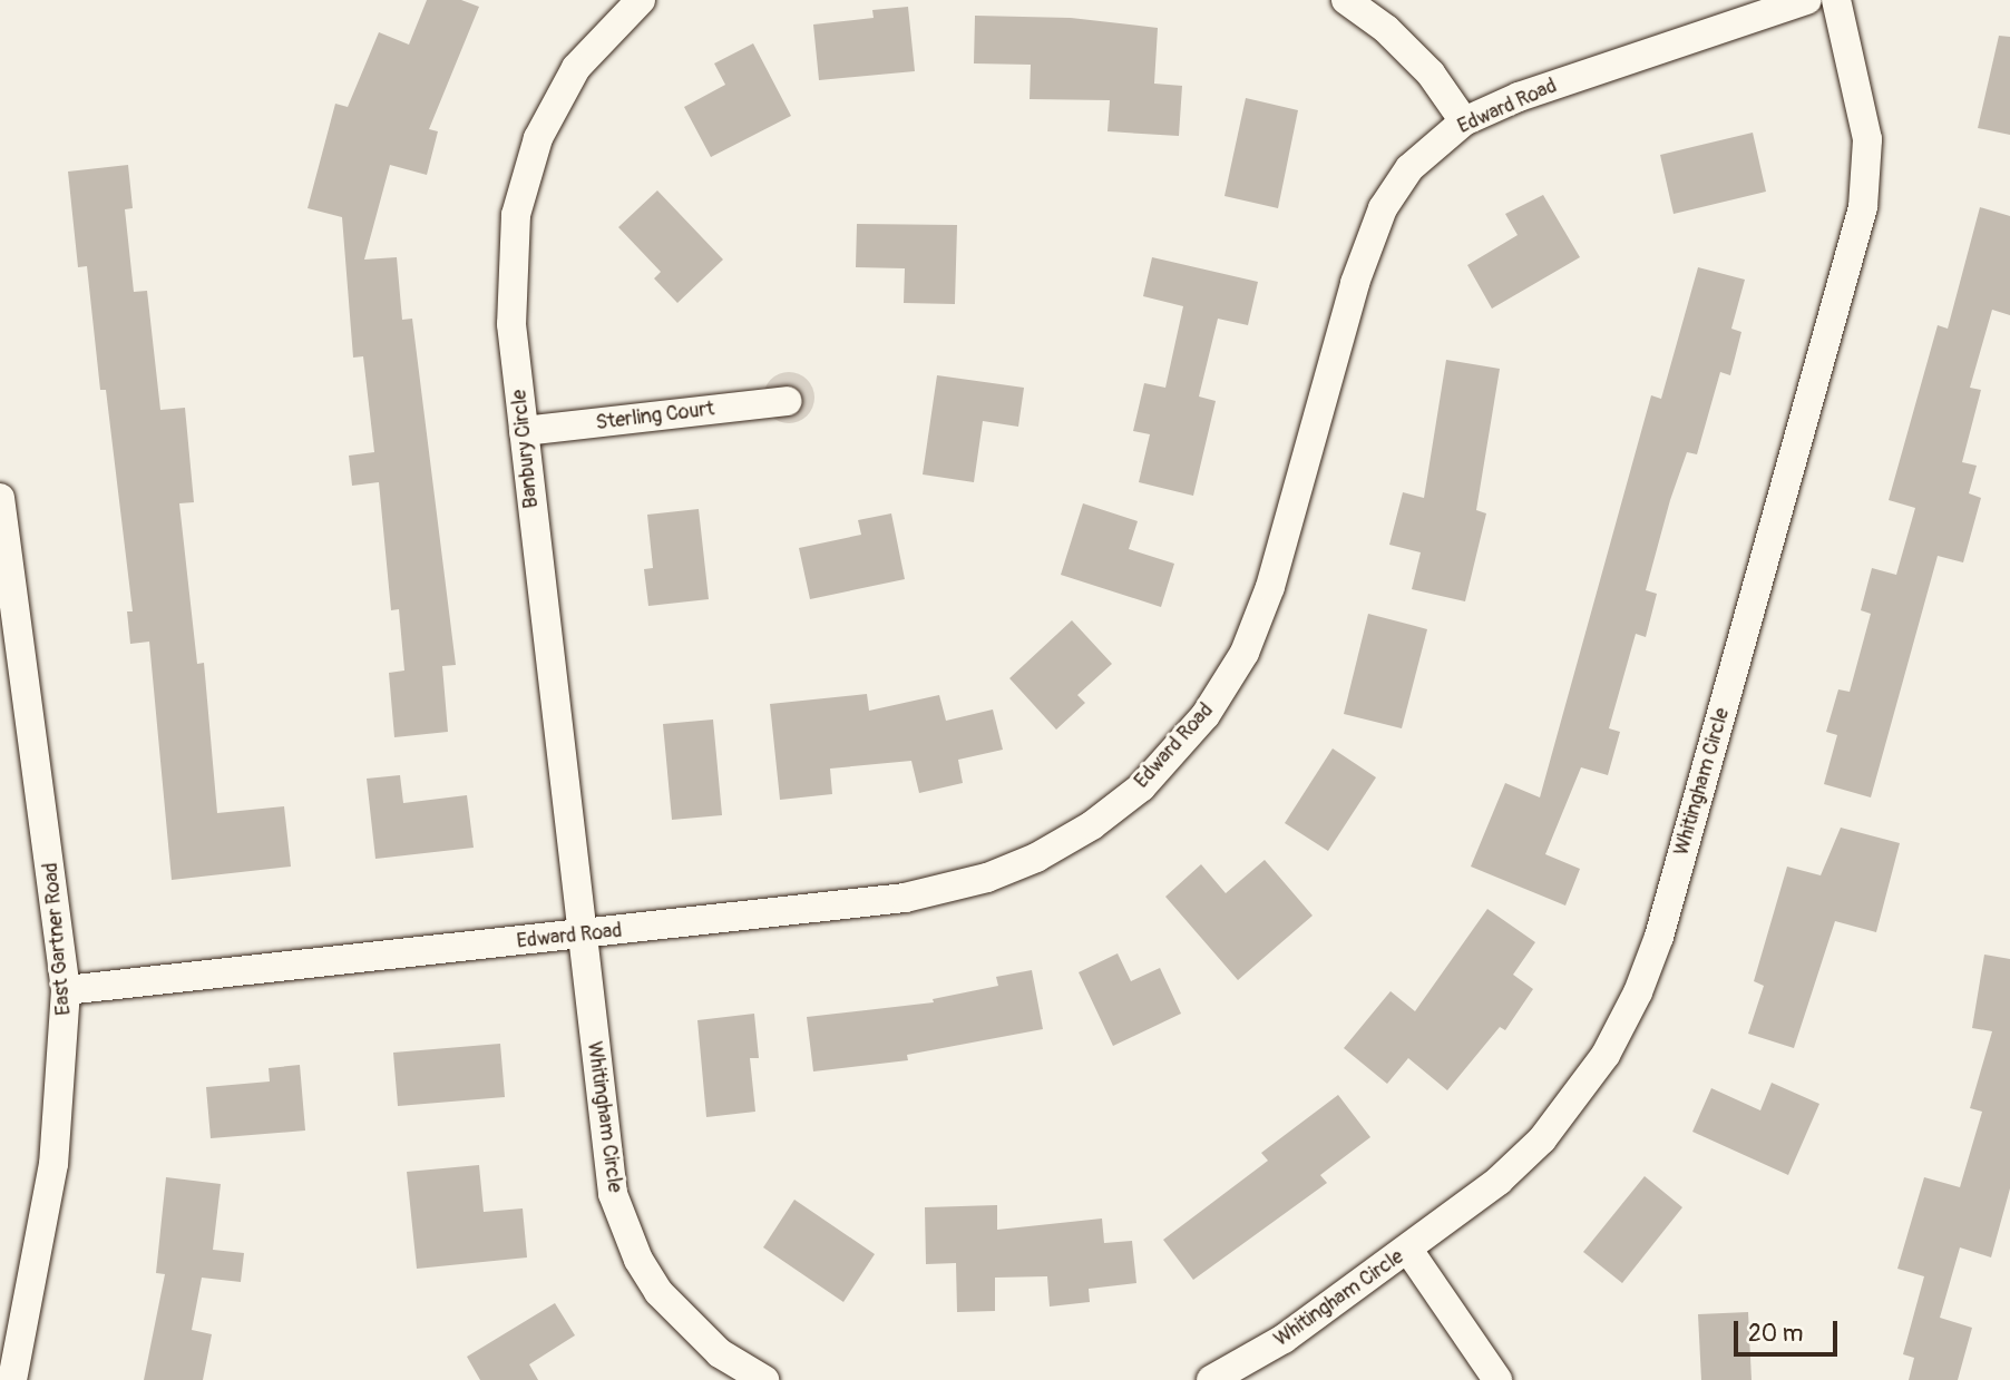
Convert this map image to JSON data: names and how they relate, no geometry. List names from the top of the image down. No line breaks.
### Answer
{"streets":{"street":["Edward Road","Sterling Court","Banbury Circle","Whitingham Circle","East Gartner Road"]},"crossings":[["Edward Road","Banbury Circle"],["Edward Road","Whitingham Circle"],["Edward Road","East Gartner Road"],["Sterling Court","Banbury Circle"],["Banbury Circle","Whitingham Circle"]],"scale_bar":"20 m"}
